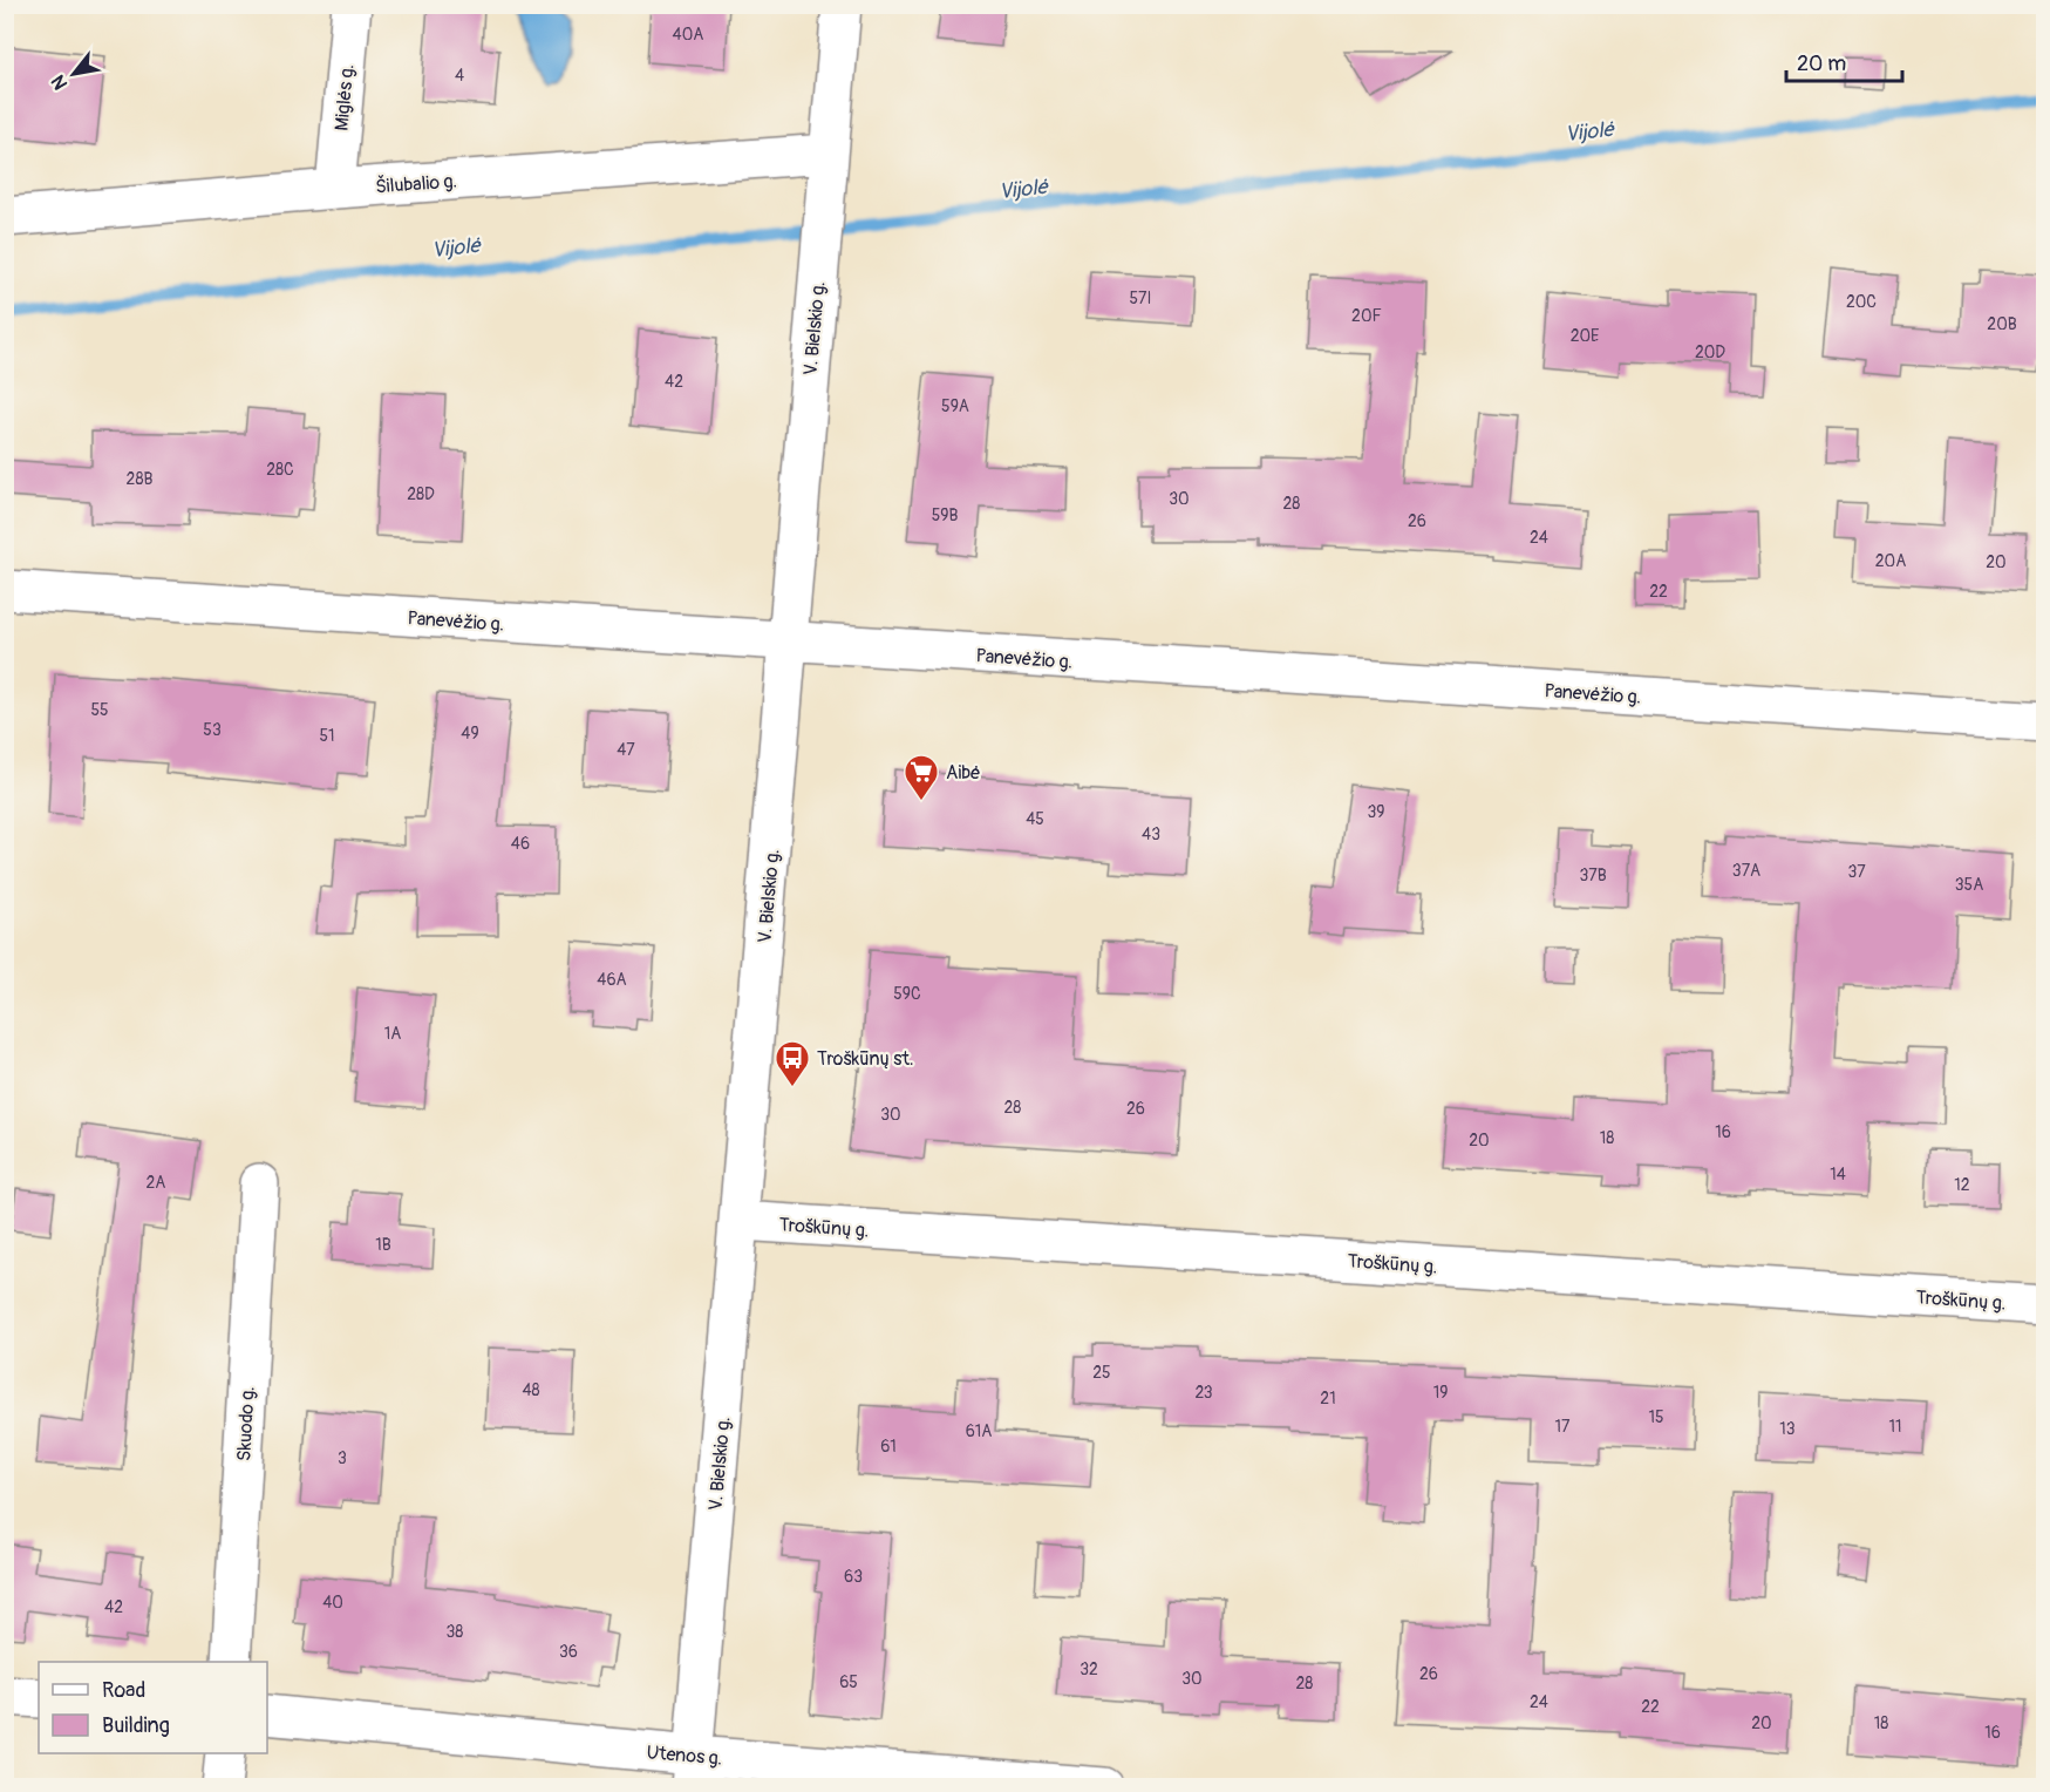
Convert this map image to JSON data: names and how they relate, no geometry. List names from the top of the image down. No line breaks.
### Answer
{"streets":{"street":["Miglės g.","Šilubalio g.","V. Bielskio g.","Panevėžio g.","Troškūnų g.","Skuodo g.","Utenos g."]},"crossings":[["Miglės g.","Šilubalio g."],["Šilubalio g.","V. Bielskio g."],["V. Bielskio g.","Panevėžio g."],["V. Bielskio g.","Troškūnų g."],["V. Bielskio g.","Utenos g."]],"water":["Vijolė"],"places":{"supermarket":["Aibė"],"bus stop":["Troškūnų st."]},"house_numbers":["40A","4","57I","20C","20F","20B","20E","20D","42","59A","28C","28B","28D","30","28","59B","26","24","20A","20","22","55","53","49","51","47","39","45","43","46","37A","37","37B","35A","46A","59C","1A","28","26","30","16","18","20","14","2A","12","1B","25","48","23","19","21","15","17","11","13","61A","61","3","63","40","42","38","36","32","26","30","65","28","24","22","20","18","16"],"legend":["Road","Building"],"scale_bar":"20 m","north":"bottom left"}
